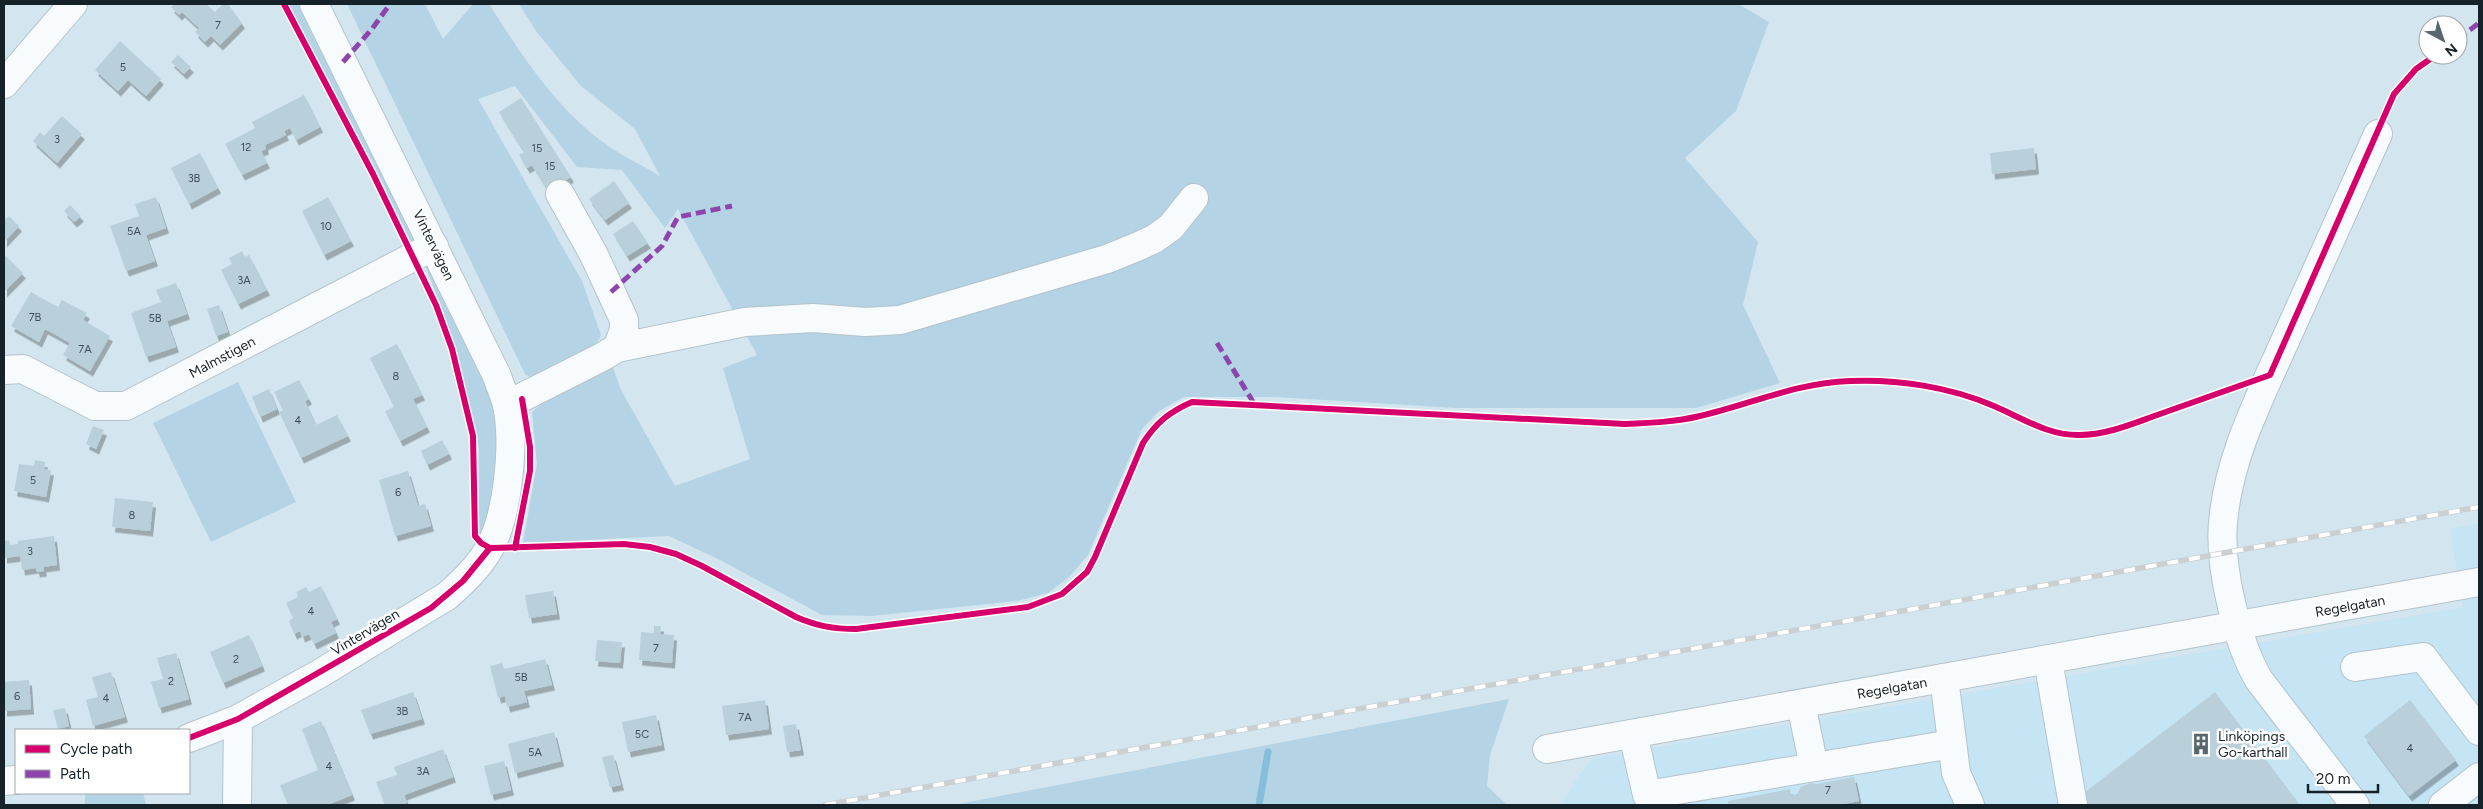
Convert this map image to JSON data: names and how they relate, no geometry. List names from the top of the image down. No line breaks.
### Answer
{"streets":{"street":["Vintervägen","Malmstigen","Regelgatan"]},"crossings":[["Vintervägen","Malmstigen"]],"places":{"building":["Linköpings Go-karthall"]},"house_numbers":["7","5","3","12","15","15","3B","10","5A","3A","7B","5B","7A","8","4","5","6","8","3","4","7","2","5B","2","6","4","3B","7A","5C","4","5A","4","3A","7"],"legend":["Cycle path","Path"],"scale_bar":"20 m","north":"bottom right"}
